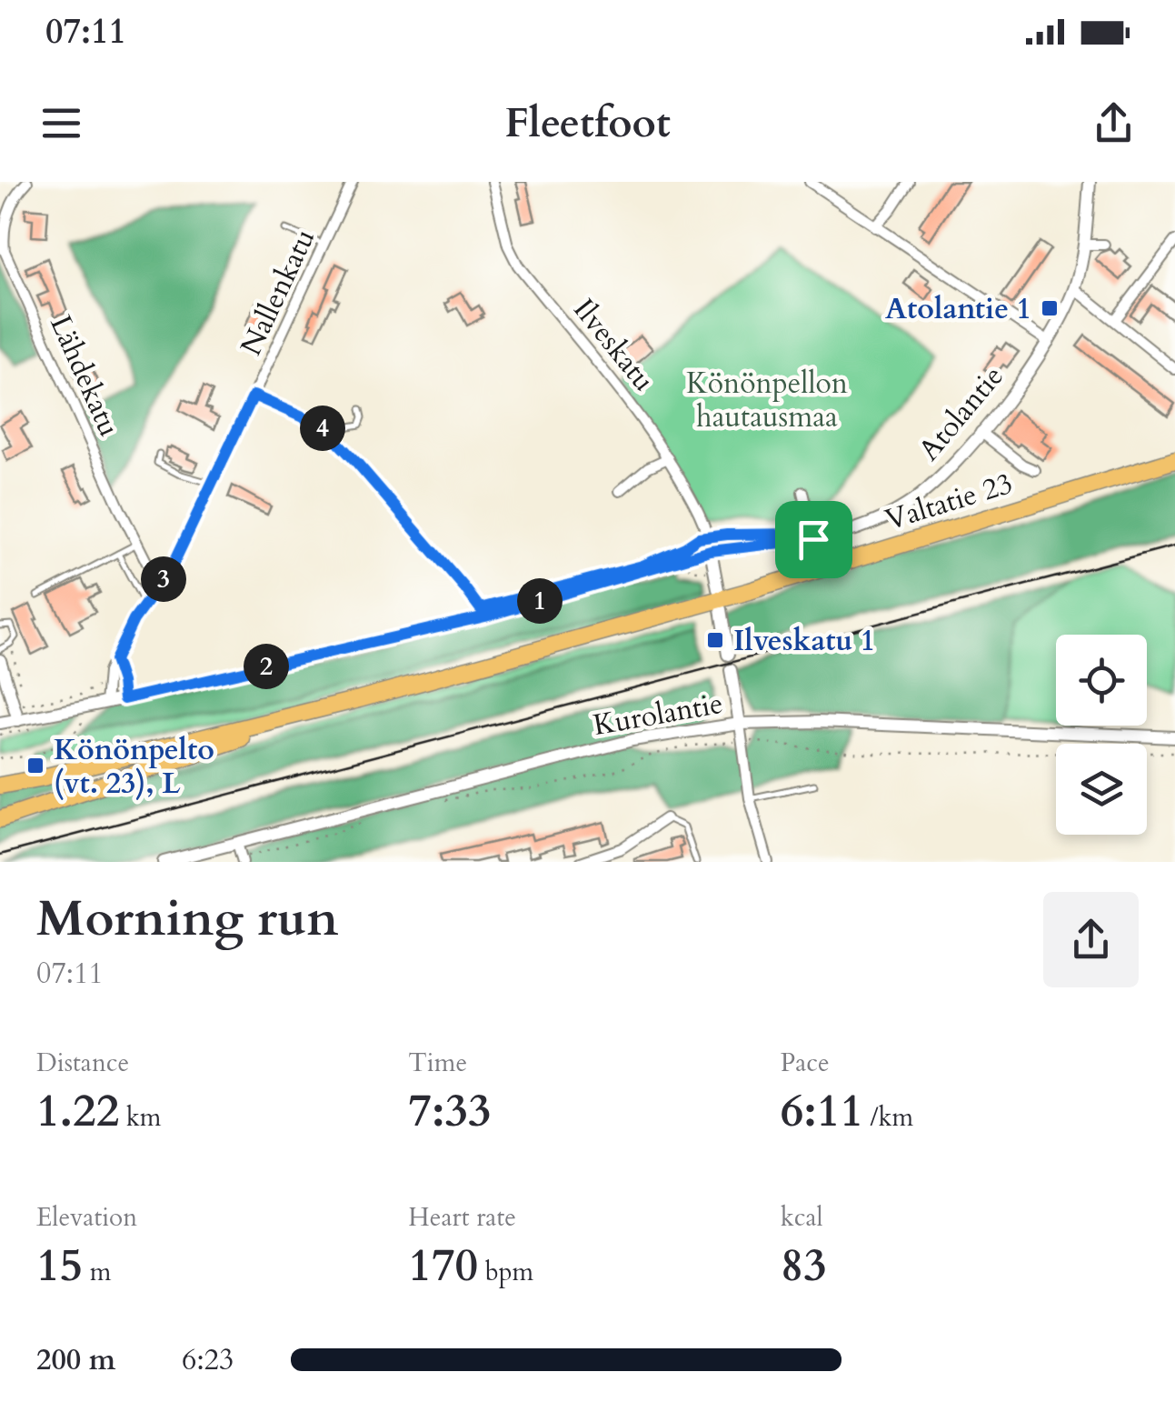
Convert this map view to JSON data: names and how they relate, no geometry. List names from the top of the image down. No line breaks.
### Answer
{"streets":{"highway":["Valtatie 23"],"street":["Nallenkatu","Ilveskatu","Lähdekatu","Atolantie","Kurolantie"]},"crossings":[["Nallenkatu","Lähdekatu"],["Nallenkatu","Atolantie"],["Ilveskatu","Atolantie"]],"parks":["Könönpellon hautausmaa"],"places":{"transit":["Atolantie 1","Ilveskatu 1","Könönpelto (vt. 23), L"]},"page":{"status":"07:11","header":"Fleetfoot","pins":["4","3","1","2"],"heading":["Morning run","07:11"],"stats":[["Distance","1.22 km"],["Time","7:33"],["Pace","6:11 /km"],["Elevation","15 m"],["Heart rate","170 bpm"],["kcal","83"]],"list":[{"name":"200 m","note":"6:23"}]}}
